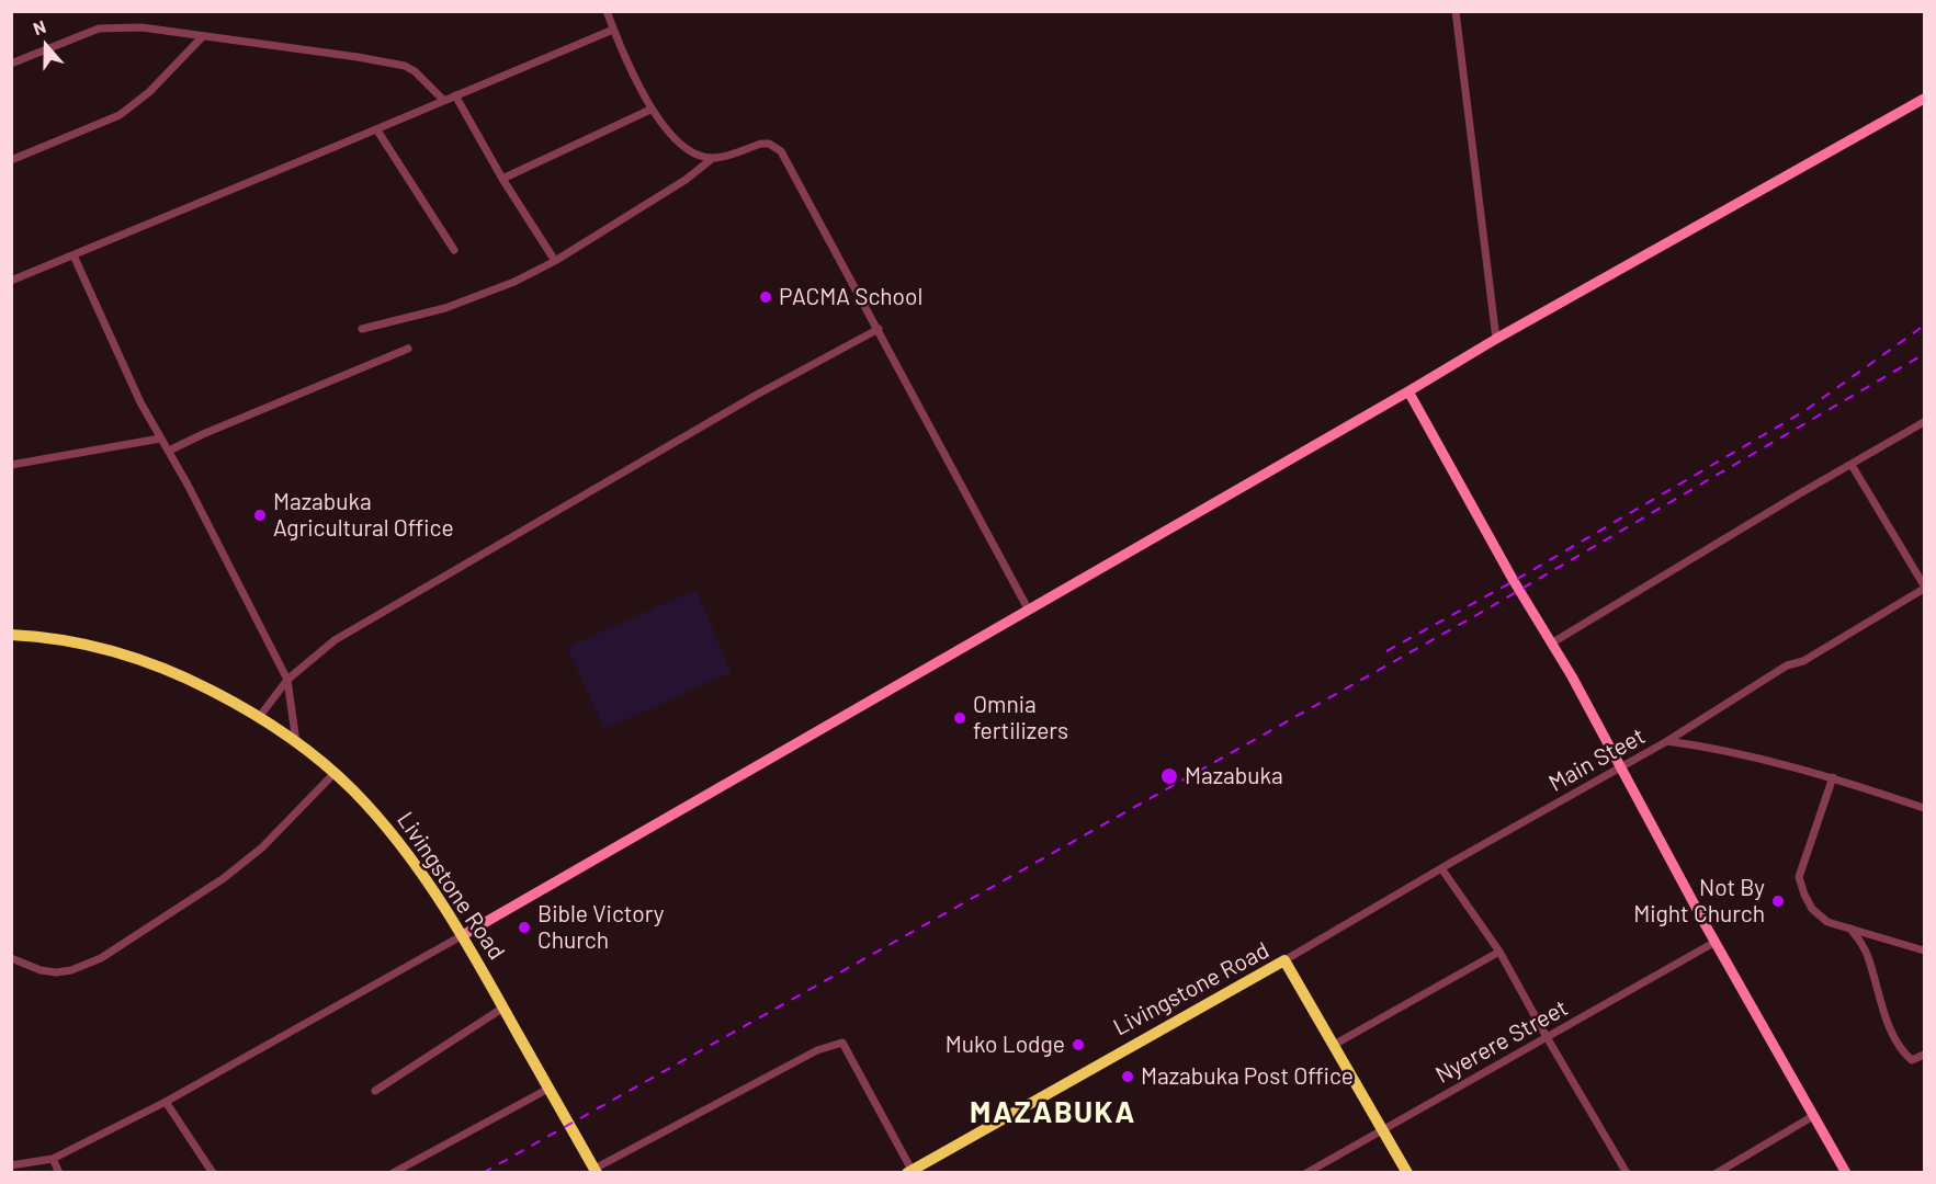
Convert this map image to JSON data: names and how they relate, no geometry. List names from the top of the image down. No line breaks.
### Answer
{"streets":{"highway":["Livingstone Road"],"street":["Main Steet","Nyerere Street"]},"crossings":[["Main Steet","Livingstone Road"],["Livingstone Road","Nyerere Street"]],"districts":["MAZABUKA"],"places":["PACMA School","Mazabuka Agricultural Office","Omnia fertilizers","Mazabuka","Not By Might Church","Bible Victory Church","Muko Lodge","Mazabuka Post Office"],"north":"top"}
